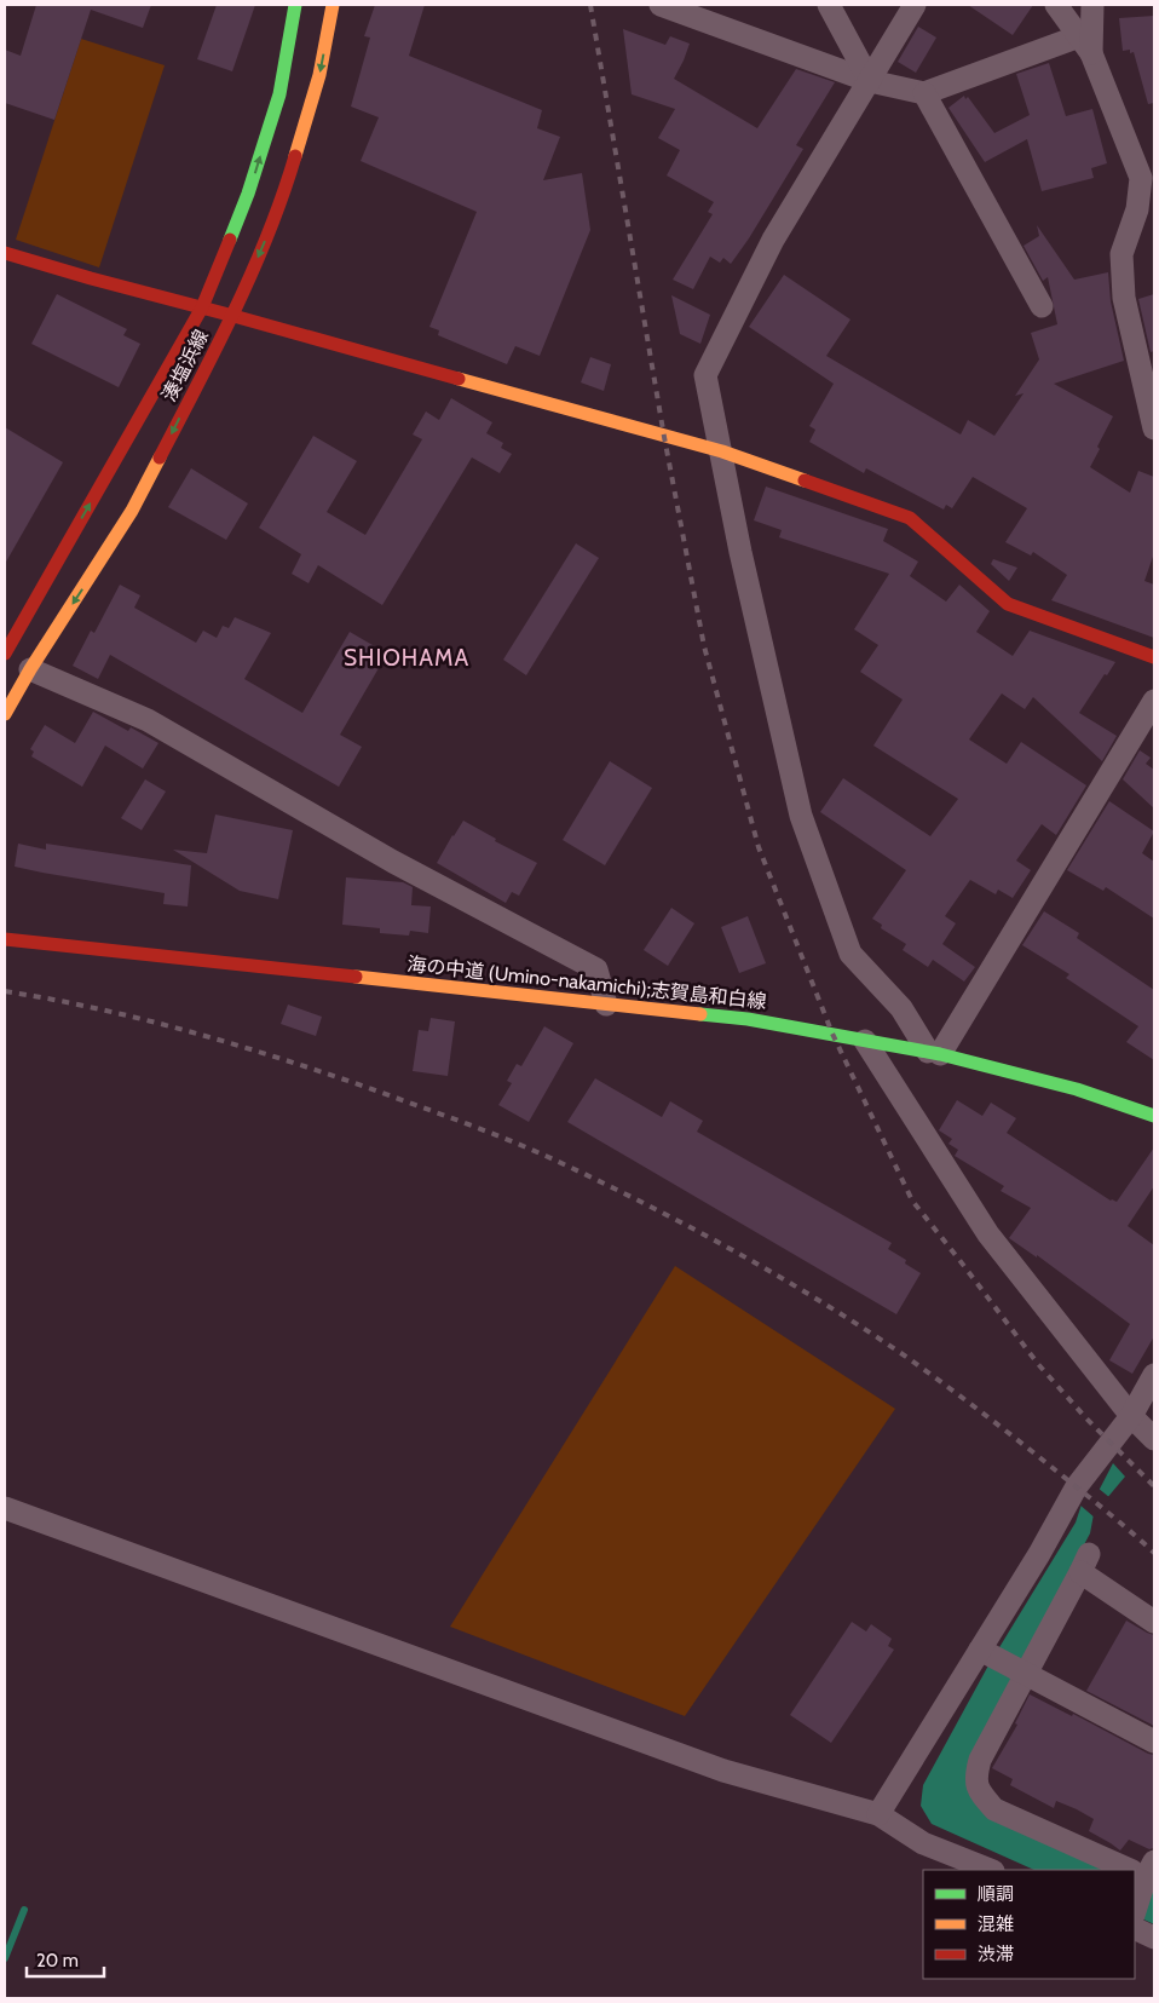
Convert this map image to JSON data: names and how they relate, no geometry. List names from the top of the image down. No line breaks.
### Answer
{"streets":{"main road":["湊塩浜線","海の中道 (Umino-nakamichi);志賀島和白線"]},"districts":["SHIOHAMA"],"legend":["順調","混雑","渋滞"],"scale_bar":"20 m"}
